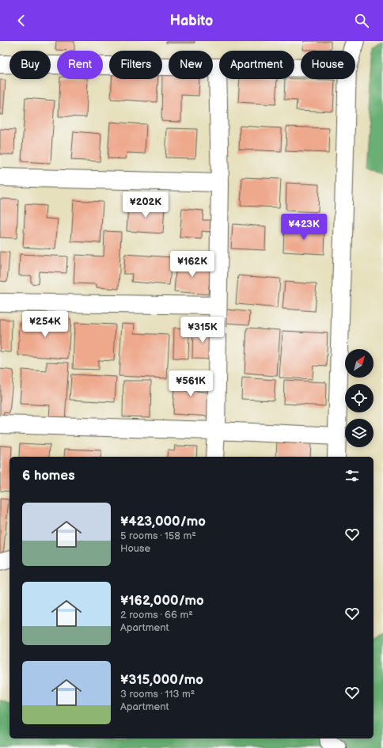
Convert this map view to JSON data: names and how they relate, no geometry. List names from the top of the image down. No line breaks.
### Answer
{"north":"top right","page":{"header":"Habito","chip":["Buy","Rent","Filters","New","Apartment","House"],"price":["¥202K","¥423K","¥162K","¥254K","¥315K","¥561K"],"heading":"6 homes","list":[{"name":"¥423,000/mo","note":"5 rooms · 158 m² · House"},{"name":"¥162,000/mo","note":"2 rooms · 66 m² · Apartment"},{"name":"¥315,000/mo","note":"3 rooms · 113 m² · Apartment"}]}}
